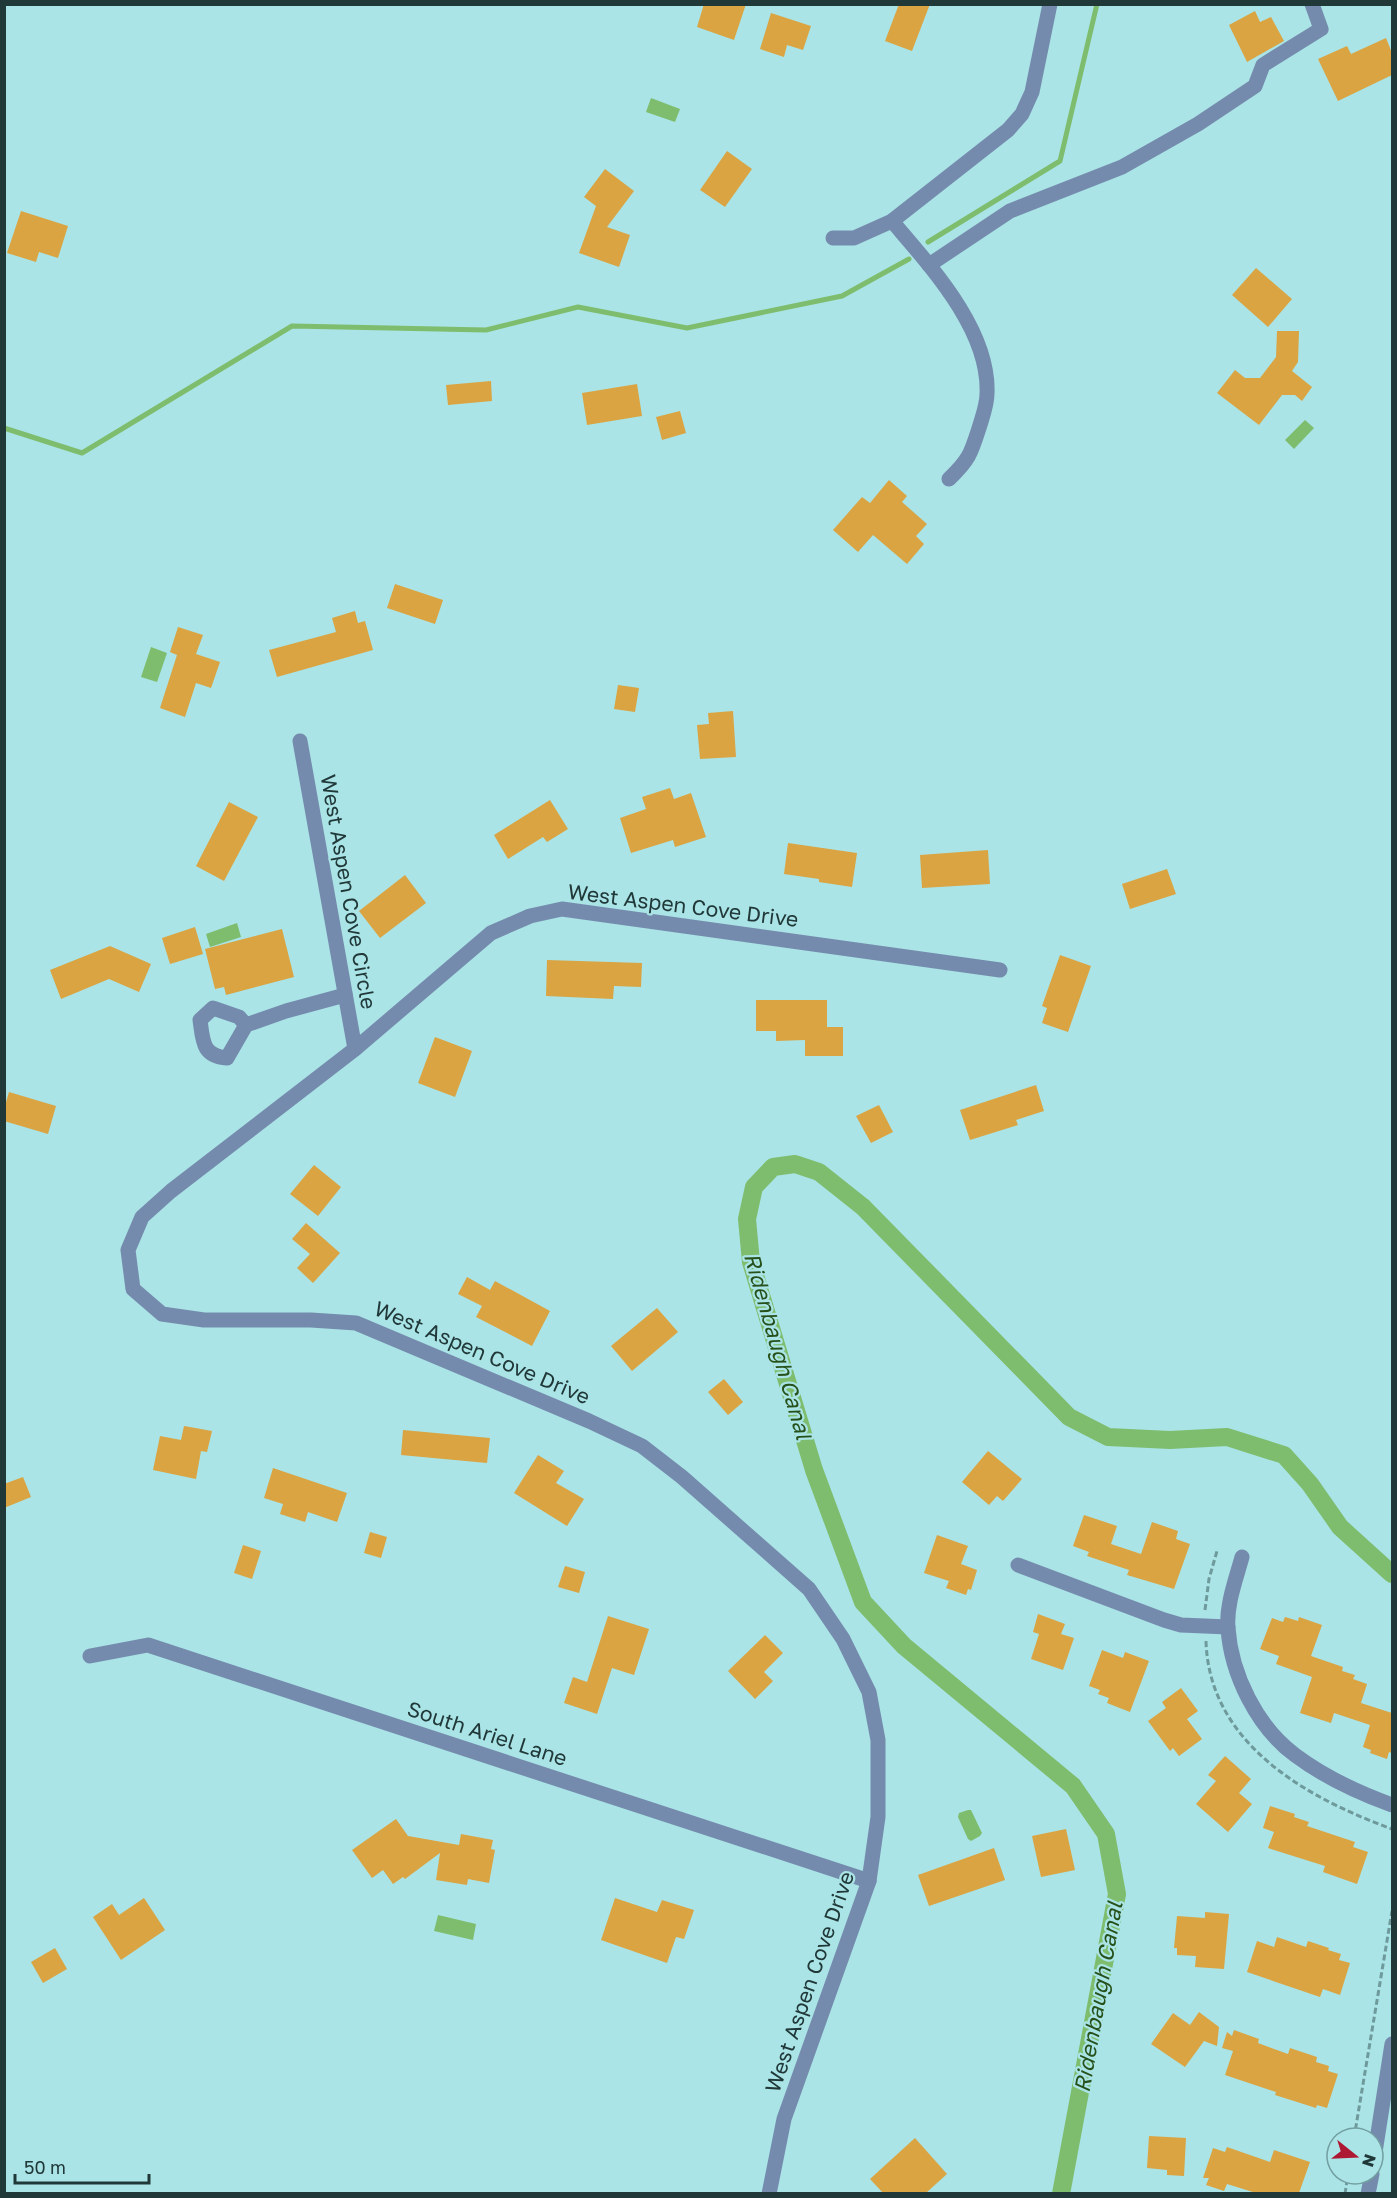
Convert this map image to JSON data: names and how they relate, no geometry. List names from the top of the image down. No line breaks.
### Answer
{"streets":{"street":["West Aspen Cove Circle","West Aspen Cove Drive","South Ariel Lane"]},"crossings":[["West Aspen Cove Circle","West Aspen Cove Drive"],["West Aspen Cove Drive","South Ariel Lane"]],"water":["Ridenbaugh Canal"],"scale_bar":"50 m","north":"right"}
